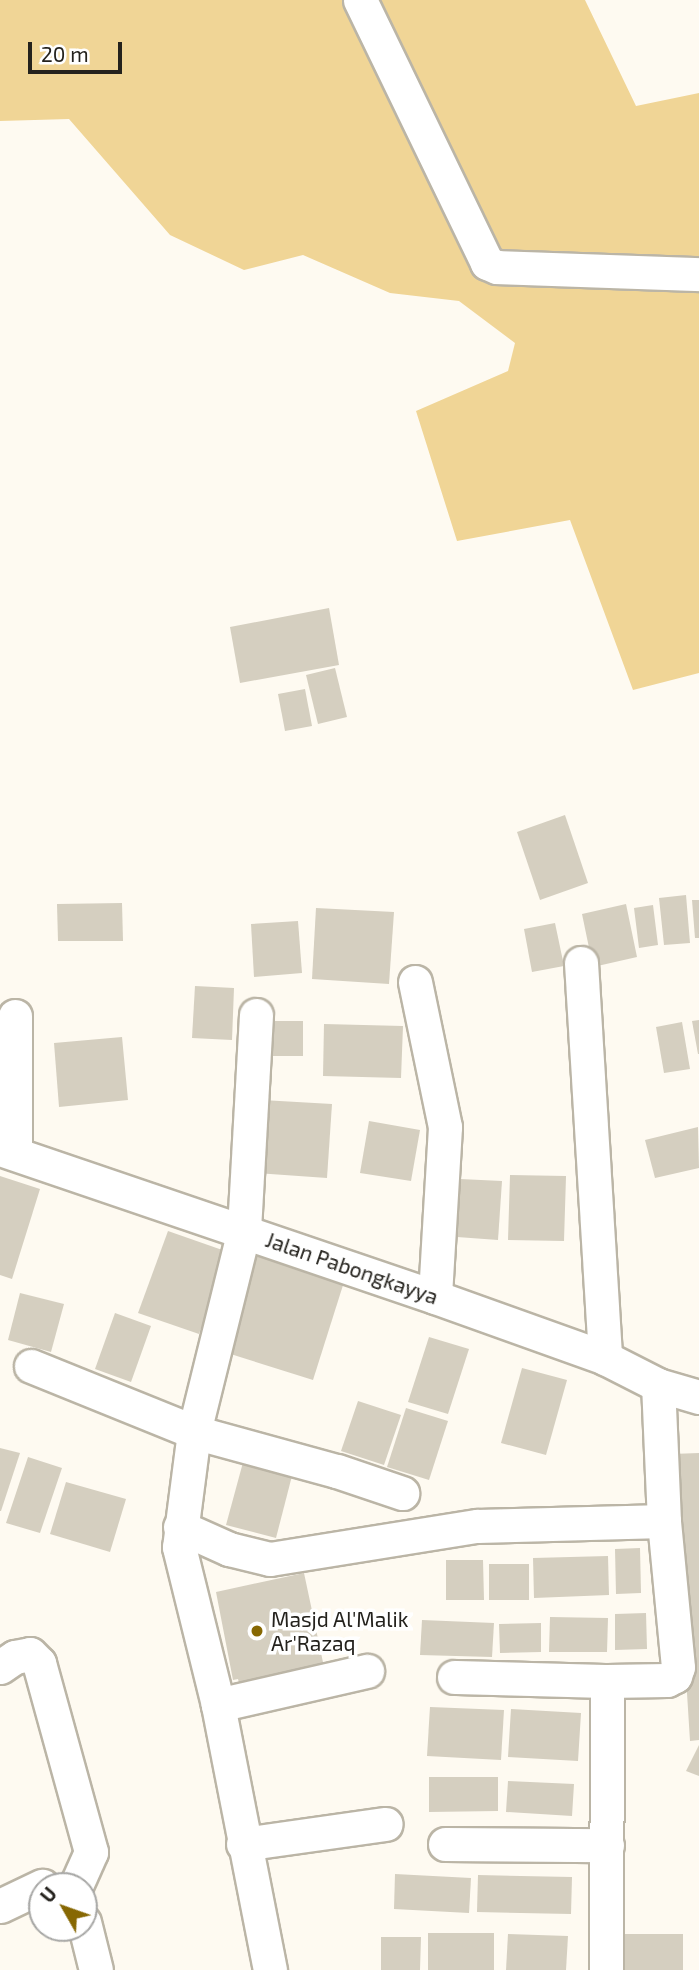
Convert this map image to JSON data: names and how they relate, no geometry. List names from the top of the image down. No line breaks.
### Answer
{"streets":{"street":["Jalan Pabongkayya"]},"places":["Masjd Al'Malik Ar'Razaq"],"scale_bar":"20 m","north":"top left"}
